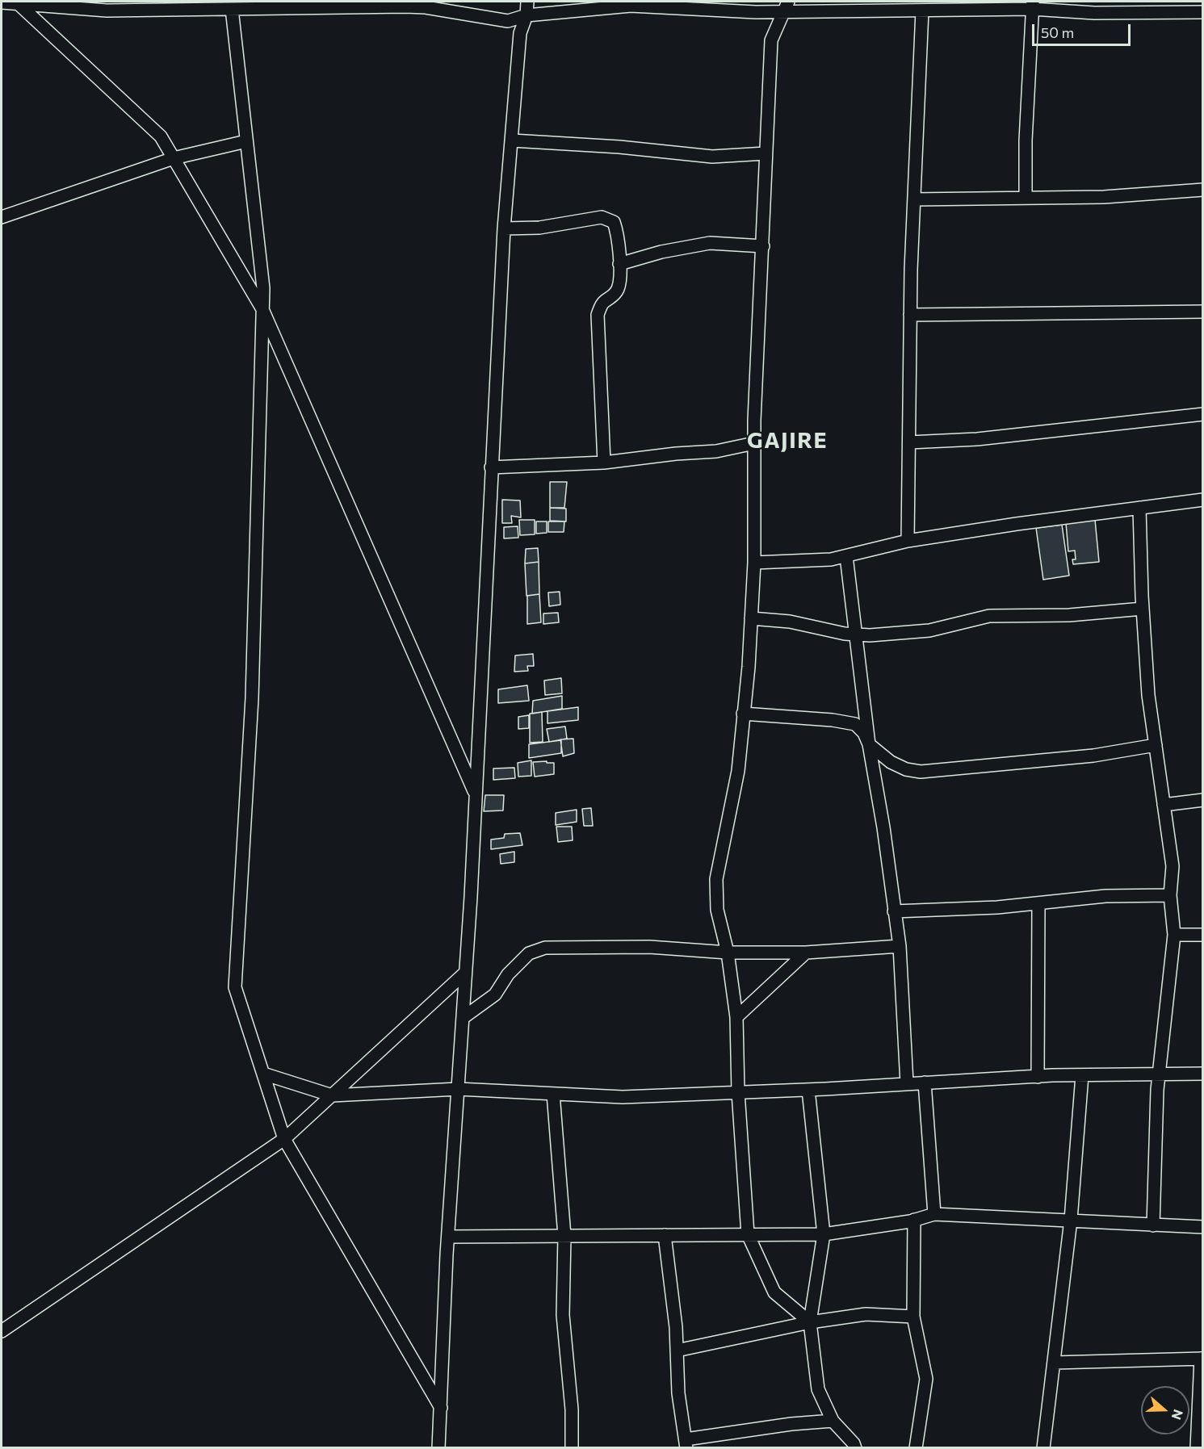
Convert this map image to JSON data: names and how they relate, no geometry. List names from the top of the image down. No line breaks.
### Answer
{"districts":["GAJIRE"],"scale_bar":"50 m","north":"right"}
